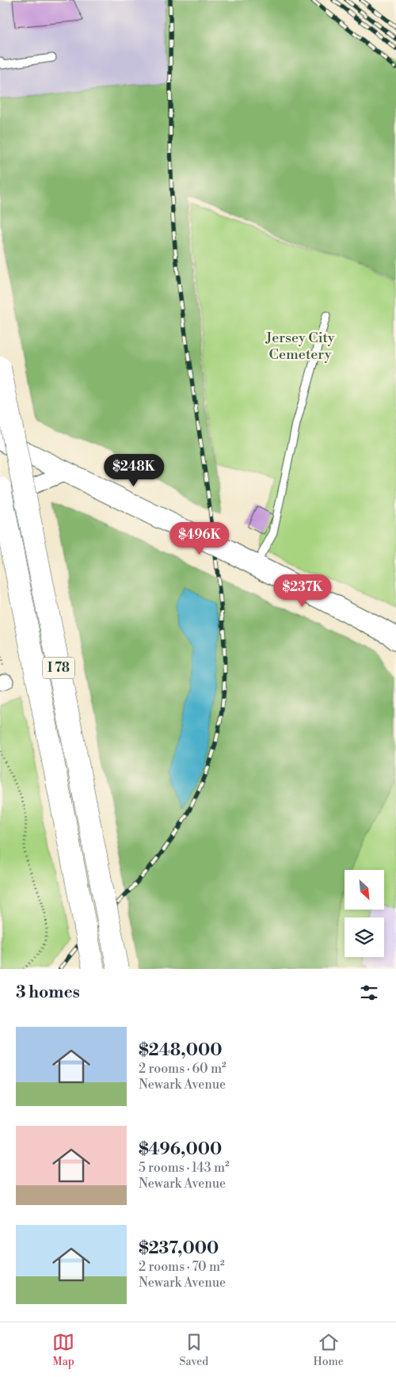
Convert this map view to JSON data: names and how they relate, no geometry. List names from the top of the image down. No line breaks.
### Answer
{"streets":{"highway":["I 78"]},"parks":["Jersey City Cemetery"],"north":"bottom right","page":{"price":["$248K","$496K","$237K"],"heading":"3 homes","list":[{"name":"$248,000","note":"2 rooms · 60 m² · Newark Avenue"},{"name":"$496,000","note":"5 rooms · 143 m² · Newark Avenue"},{"name":"$237,000","note":"2 rooms · 70 m² · Newark Avenue"}],"tabs":["Map","Saved","Home"]}}
